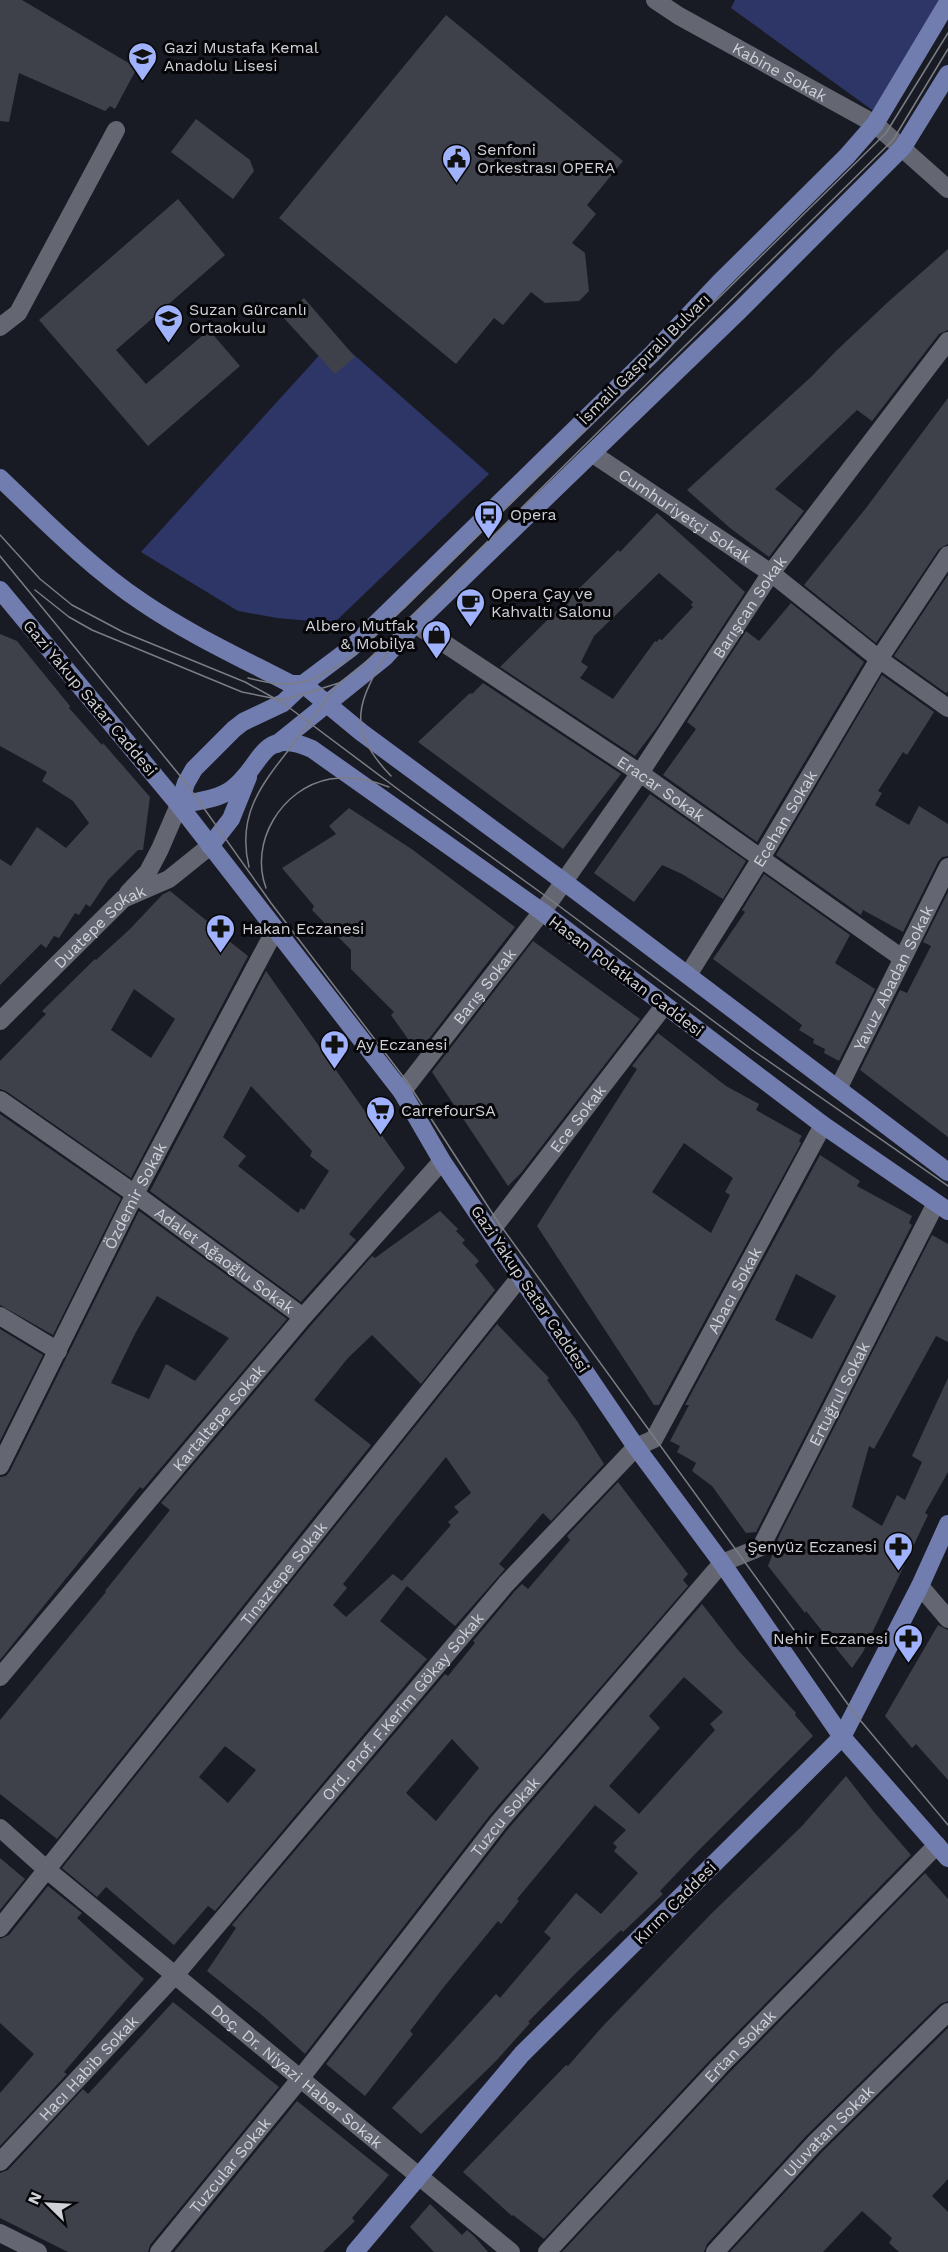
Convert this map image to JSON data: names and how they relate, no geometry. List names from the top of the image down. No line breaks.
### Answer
{"streets":{"main road":["İsmail Gaspıralı Bulvarı","Gazi Yakup Satar Caddesi","Hasan Polatkan Caddesi","Kırım Caddesi"],"street":["Kabine Sokak","Cumhuriyetçi Sokak","Barışcan Sokak","Eracar Sokak","Ecehan Sokak","Duatepe Sokak","Yavuz Abadan Sokak","Barış Sokak","Ece Sokak","Özdemir Sokak","Adalet Ağaoğlu Sokak","Abacı Sokak","Ertuğrul Sokak","Kartaltepe Sokak","Tınaztepe Sokak","Ord. Prof. F.Kerim Gökay Sokak","Tuzcu Sokak","Ertan Sokak","Hacı Habib Sokak","Doç. Dr. Niyazi Haber Sokak","Uluvatan Sokak","Tuzcular Sokak"]},"crossings":[["Kabine Sokak","İsmail Gaspıralı Bulvarı"],["İsmail Gaspıralı Bulvarı","Gazi Yakup Satar Caddesi"],["Cumhuriyetçi Sokak","Barışcan Sokak"],["Cumhuriyetçi Sokak","Ecehan Sokak"],["Barışcan Sokak","Eracar Sokak"],["Barışcan Sokak","Barış Sokak"],["Gazi Yakup Satar Caddesi","Duatepe Sokak"],["Gazi Yakup Satar Caddesi","Barış Sokak"],["Gazi Yakup Satar Caddesi","Ece Sokak"],["Gazi Yakup Satar Caddesi","Özdemir Sokak"],["Gazi Yakup Satar Caddesi","Abacı Sokak"],["Gazi Yakup Satar Caddesi","Ertuğrul Sokak"],["Gazi Yakup Satar Caddesi","Kartaltepe Sokak"],["Gazi Yakup Satar Caddesi","Tınaztepe Sokak"],["Gazi Yakup Satar Caddesi","Ord. Prof. F.Kerim Gökay Sokak"],["Gazi Yakup Satar Caddesi","Tuzcu Sokak"],["Gazi Yakup Satar Caddesi","Kırım Caddesi"],["Gazi Yakup Satar Caddesi","Ertan Sokak"],["Eracar Sokak","Ecehan Sokak"],["Eracar Sokak","Yavuz Abadan Sokak"],["Hasan Polatkan Caddesi","Barış Sokak"],["Hasan Polatkan Caddesi","Ece Sokak"],["Hasan Polatkan Caddesi","Abacı Sokak"],["Hasan Polatkan Caddesi","Ertuğrul Sokak"],["Özdemir Sokak","Adalet Ağaoğlu Sokak"],["Adalet Ağaoğlu Sokak","Kartaltepe Sokak"],["Abacı Sokak","Ord. Prof. F.Kerim Gökay Sokak"],["Ertuğrul Sokak","Tuzcu Sokak"],["Tınaztepe Sokak","Doç. Dr. Niyazi Haber Sokak"],["Ord. Prof. F.Kerim Gökay Sokak","Hacı Habib Sokak"],["Ord. Prof. F.Kerim Gökay Sokak","Doç. Dr. Niyazi Haber Sokak"],["Tuzcu Sokak","Doç. Dr. Niyazi Haber Sokak"],["Tuzcu Sokak","Tuzcular Sokak"],["Kırım Caddesi","Doç. Dr. Niyazi Haber Sokak"],["Hacı Habib Sokak","Doç. Dr. Niyazi Haber Sokak"],["Doç. Dr. Niyazi Haber Sokak","Tuzcular Sokak"]],"places":{"school or university":["Gazi Mustafa Kemal Anadolu Lisesi","Suzan Gürcanlı Ortaokulu"],"public building":["Senfoni Orkestrası OPERA"],"bus stop":["Opera"],"cafe":["Opera Çay ve Kahvaltı Salonu"],"shop":["Albero Mutfak & Mobilya"],"pharmacy":["Hakan Eczanesi","Ay Eczanesi","Şenyüz Eczanesi","Nehir Eczanesi"],"supermarket":["CarrefourSA"]},"north":"top left"}
